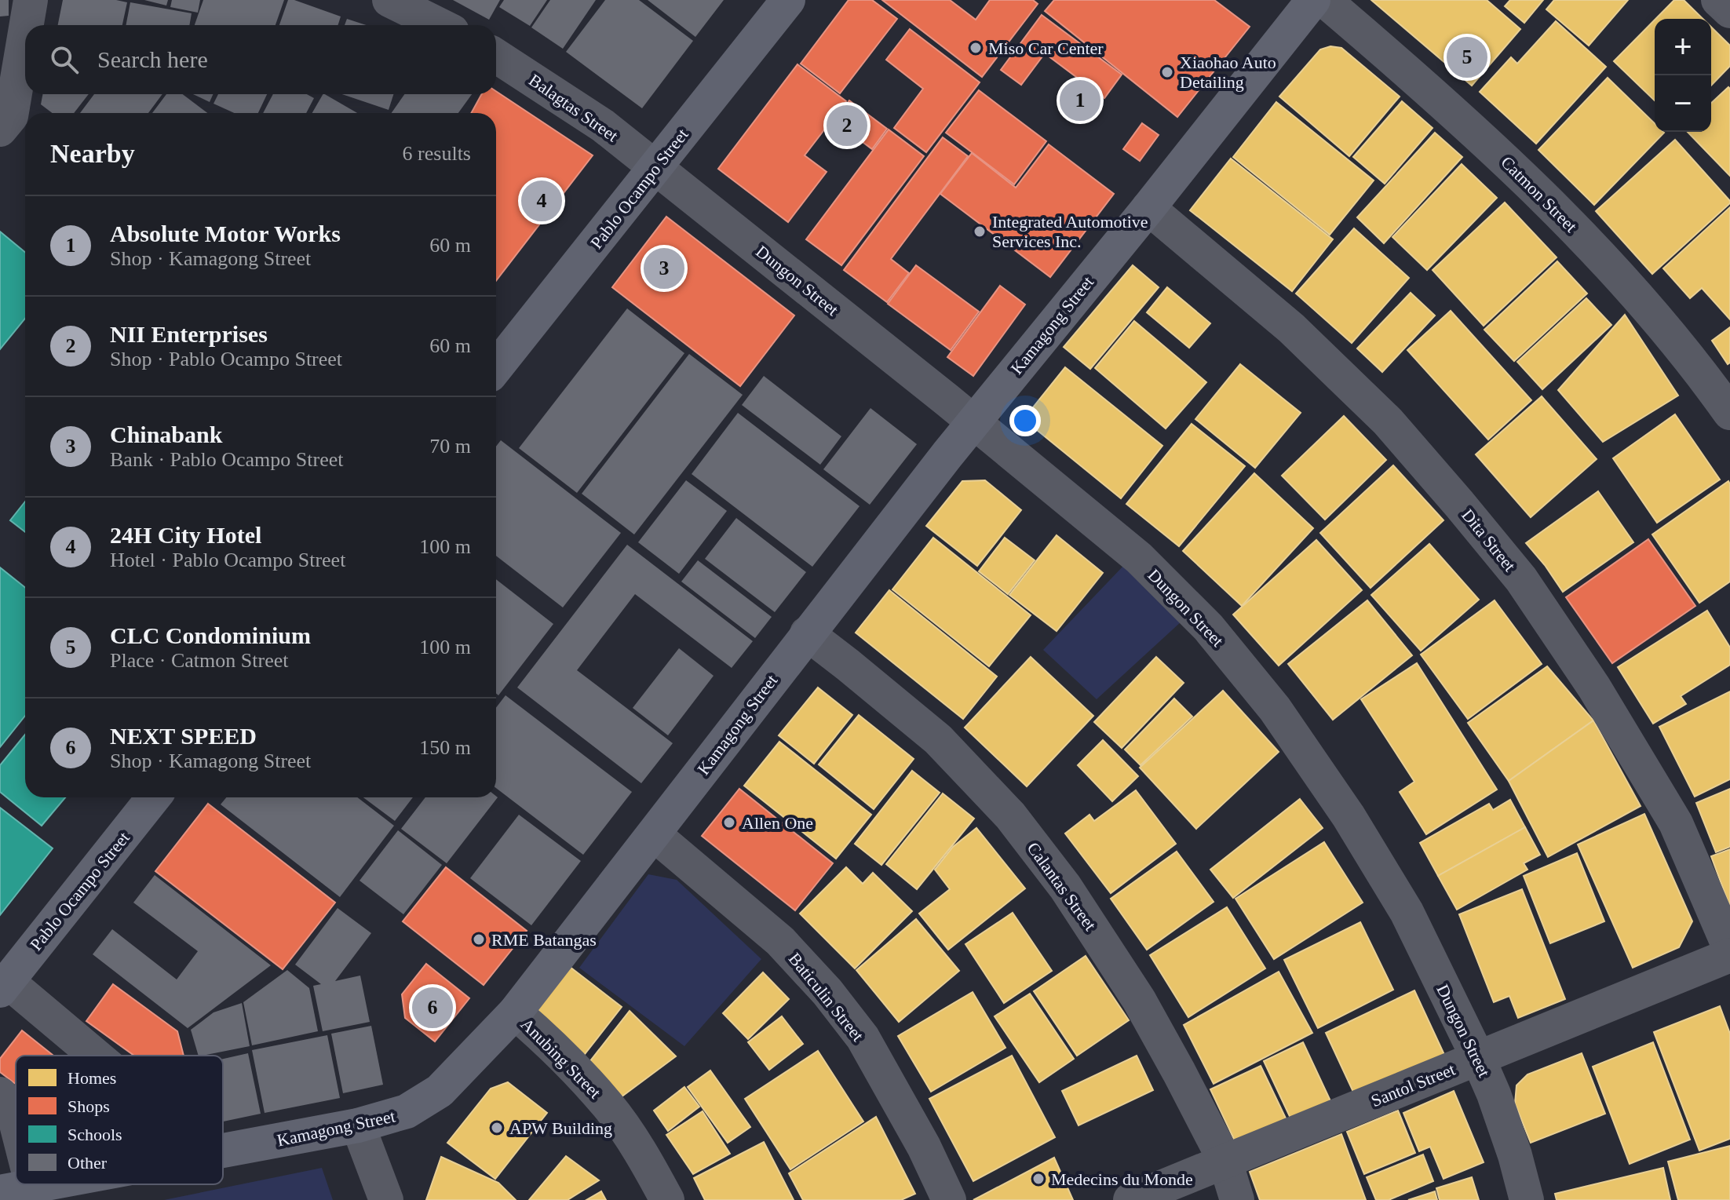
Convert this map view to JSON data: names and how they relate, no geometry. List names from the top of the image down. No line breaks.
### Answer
{"streets":{"main road":["Pablo Ocampo Street","Kamagong Street"],"street":["Balagtas Street","Catmon Street","Dungon Street","Dita Street","Calantas Street","Baticulin Street","Anubing Street","Santol Street"]},"crossings":[["Balagtas Street","Pablo Ocampo Street"],["Balagtas Street","Dungon Street"],["Pablo Ocampo Street","Dungon Street"],["Catmon Street","Kamagong Street"],["Dungon Street","Kamagong Street"],["Dungon Street","Santol Street"],["Kamagong Street","Dita Street"],["Kamagong Street","Calantas Street"],["Kamagong Street","Baticulin Street"],["Kamagong Street","Anubing Street"],["Calantas Street","Santol Street"]],"places":["Miso Car Center","Xiaohao Auto Detailing","Integrated Automotive Services Inc.","Allen One","RME Batangas","APW Building","Medecins du Monde"],"legend":["Homes","Shops","Schools","Other"],"page":{"map_buttons":["+","−"],"search":"Search here","pins":["5","1","2","4","3","6"],"heading":["Nearby","6 results"],"list":[{"mark":"1","name":"Absolute Motor Works","note":"Shop · Kamagong Street","value":"60 m"},{"mark":"2","name":"NII Enterprises","note":"Shop · Pablo Ocampo Street","value":"60 m"},{"mark":"3","name":"Chinabank","note":"Bank · Pablo Ocampo Street","value":"70 m"},{"mark":"4","name":"24H City Hotel","note":"Hotel · Pablo Ocampo Street","value":"100 m"},{"mark":"5","name":"CLC Condominium","note":"Place · Catmon Street","value":"100 m"},{"mark":"6","name":"NEXT SPEED","note":"Shop · Kamagong Street","value":"150 m"}]}}
